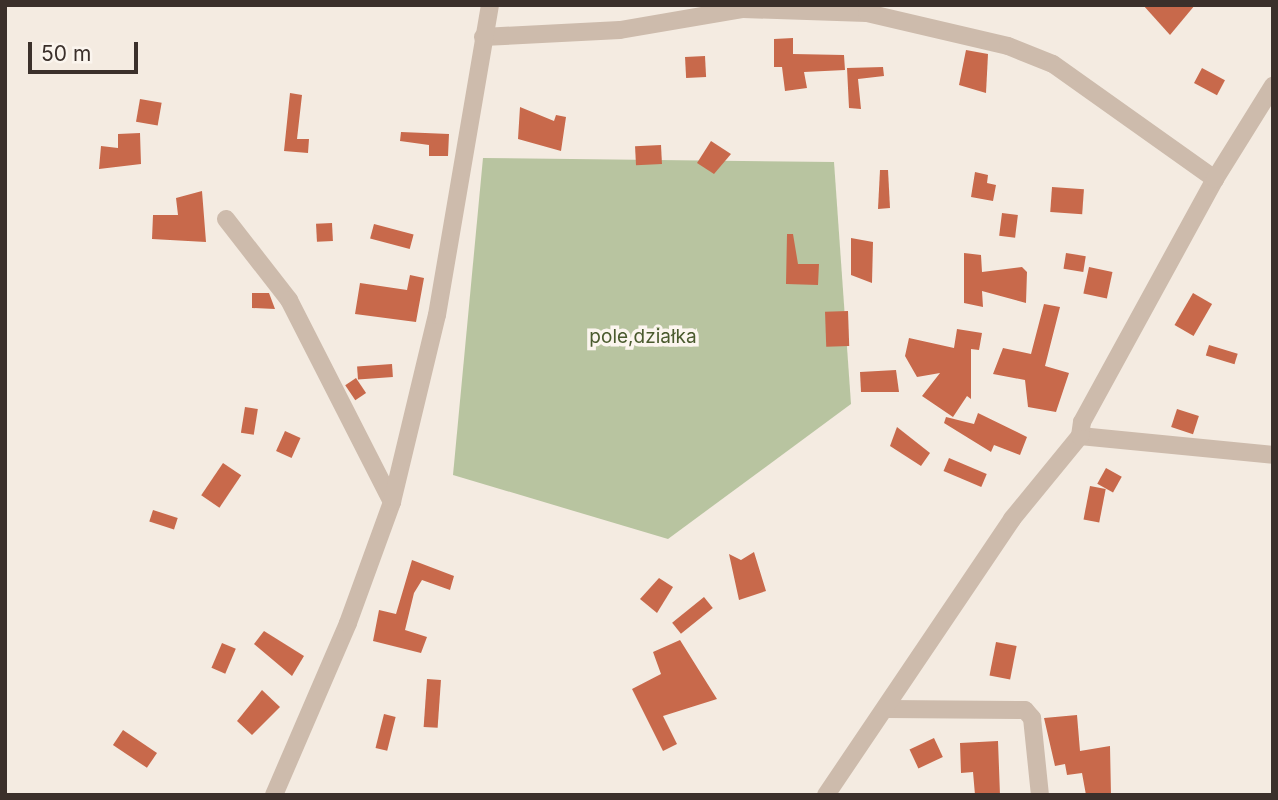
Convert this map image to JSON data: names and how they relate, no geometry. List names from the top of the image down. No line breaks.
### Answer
{"parks":["pole,działka"],"scale_bar":"50 m"}
